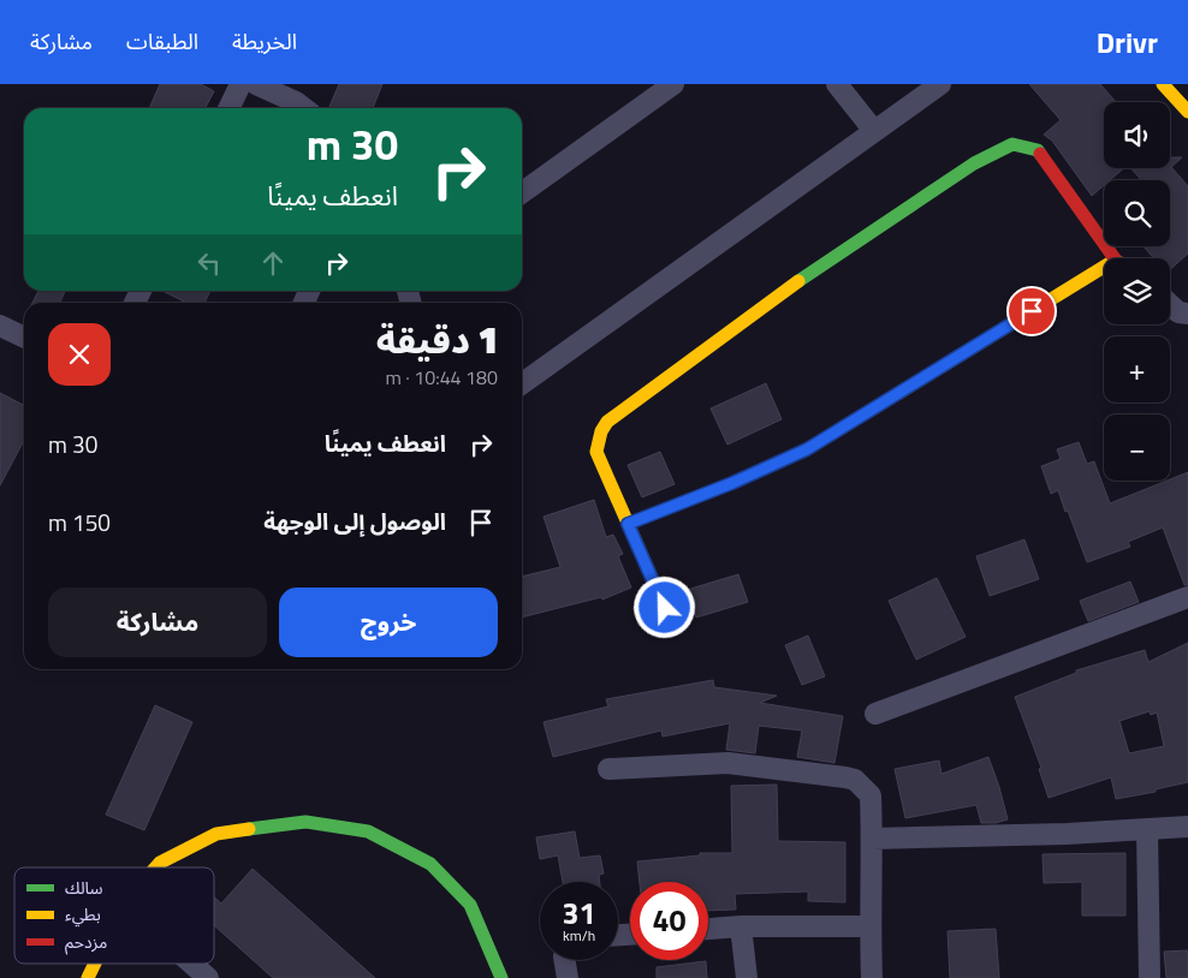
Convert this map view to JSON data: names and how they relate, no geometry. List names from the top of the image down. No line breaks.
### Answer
{"legend":["سالك","بطيء","مزدحم"],"page":{"header":"Drivr","nav":["الخريطة","الطبقات","مشاركة"],"map_buttons":["+","−"],"turn":["30 m","انعطف يمينًا"],"heading":["1 دقيقة","180 m · 10:44"],"list":[{"name":"انعطف يمينًا","value":"30 m"},{"name":"الوصول إلى الوجهة","value":"150 m"}],"buttons":["خروج","مشاركة"],"speed":"31 km/h","limit":"40"}}
